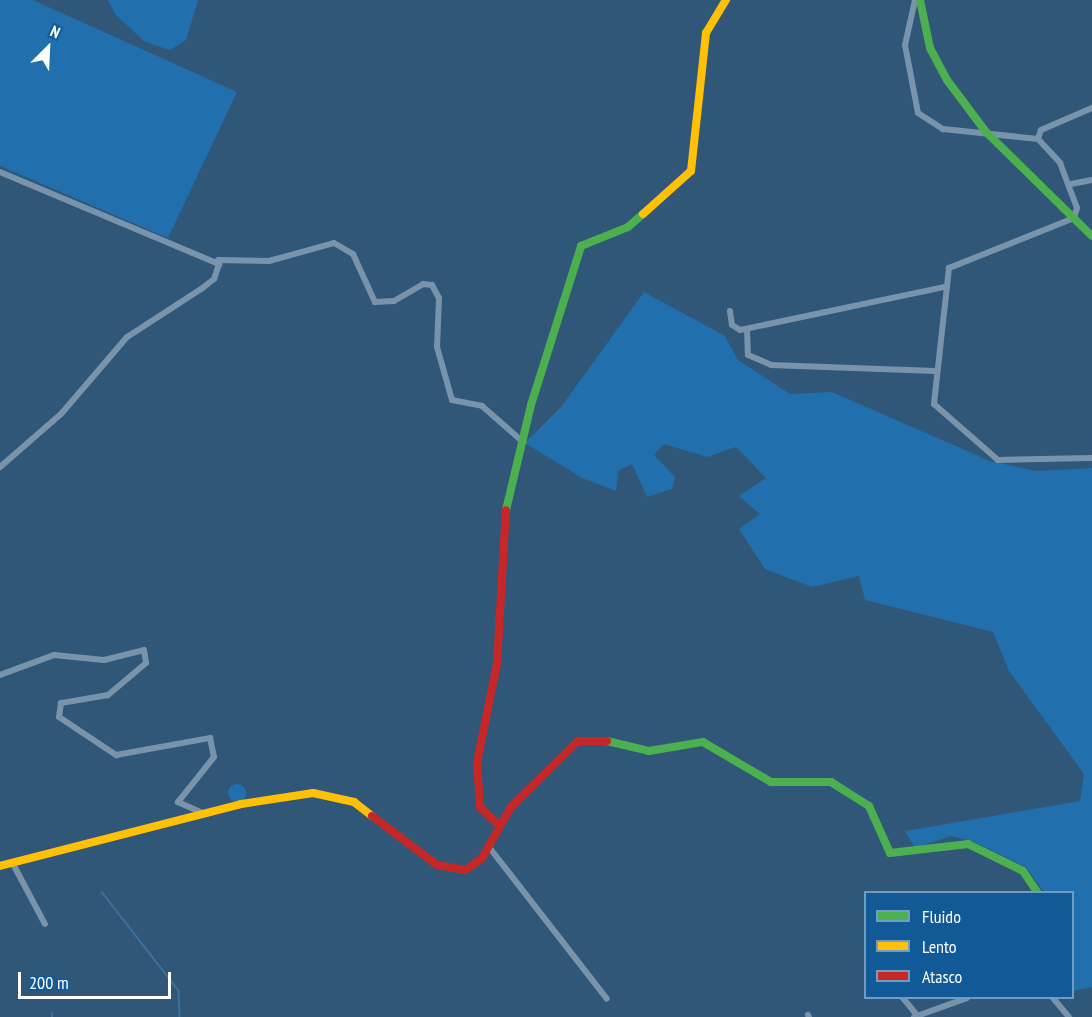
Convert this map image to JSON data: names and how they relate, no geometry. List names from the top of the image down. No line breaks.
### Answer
{"legend":["Fluido","Lento","Atasco"],"scale_bar":"200 m","north":"top right"}
